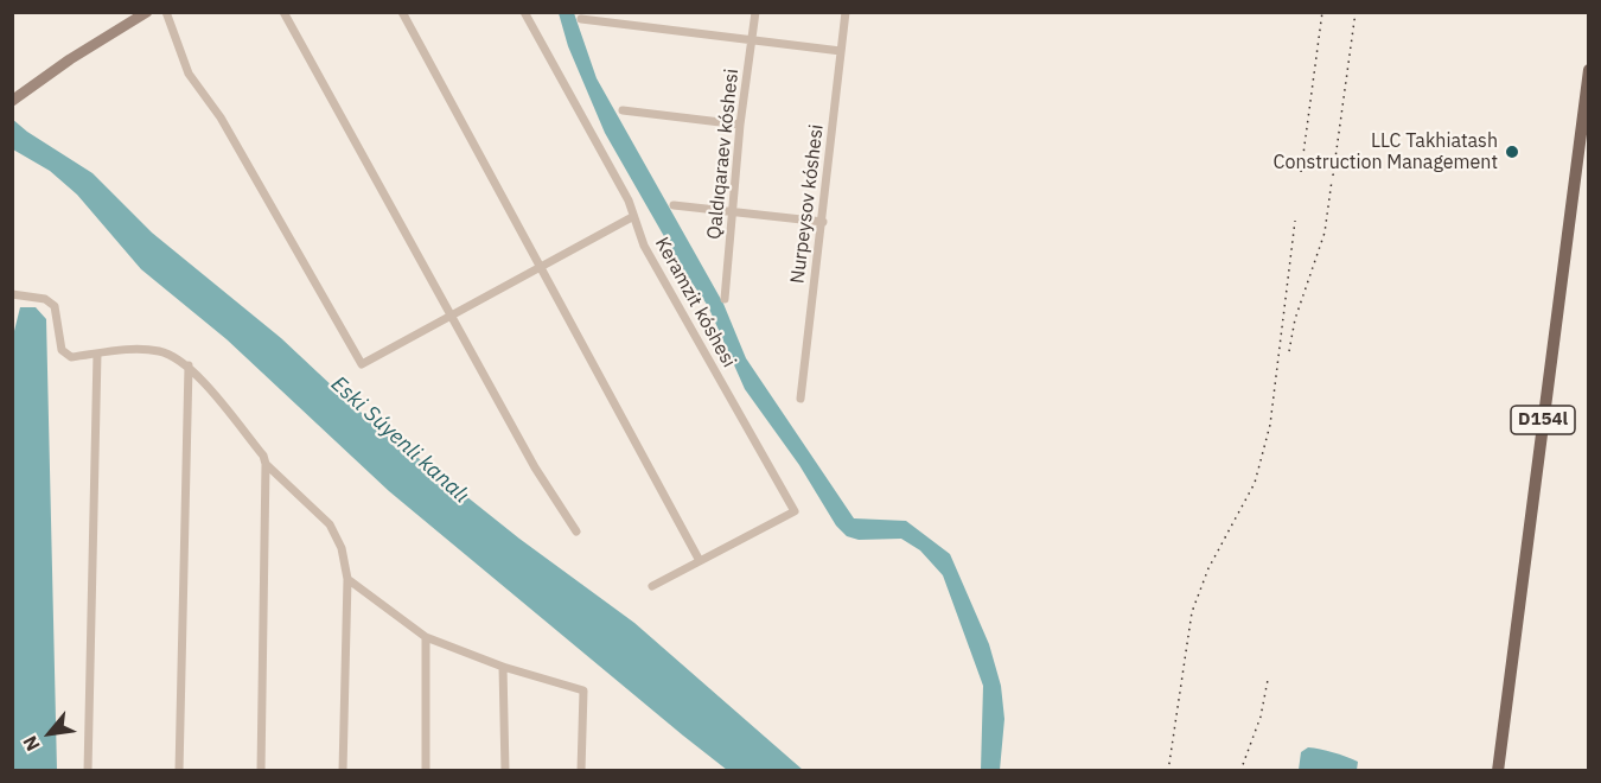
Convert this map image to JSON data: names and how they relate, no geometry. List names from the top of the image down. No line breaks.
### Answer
{"streets":{"main road":["D154l"],"street":["Qaldıqaraev kóshesi","Nurpeysov kóshesi","Keramzit kóshesi"]},"water":["Eski Súyenli kanalı"],"places":["LLC Takhiatash Construction Management"],"north":"bottom left"}
